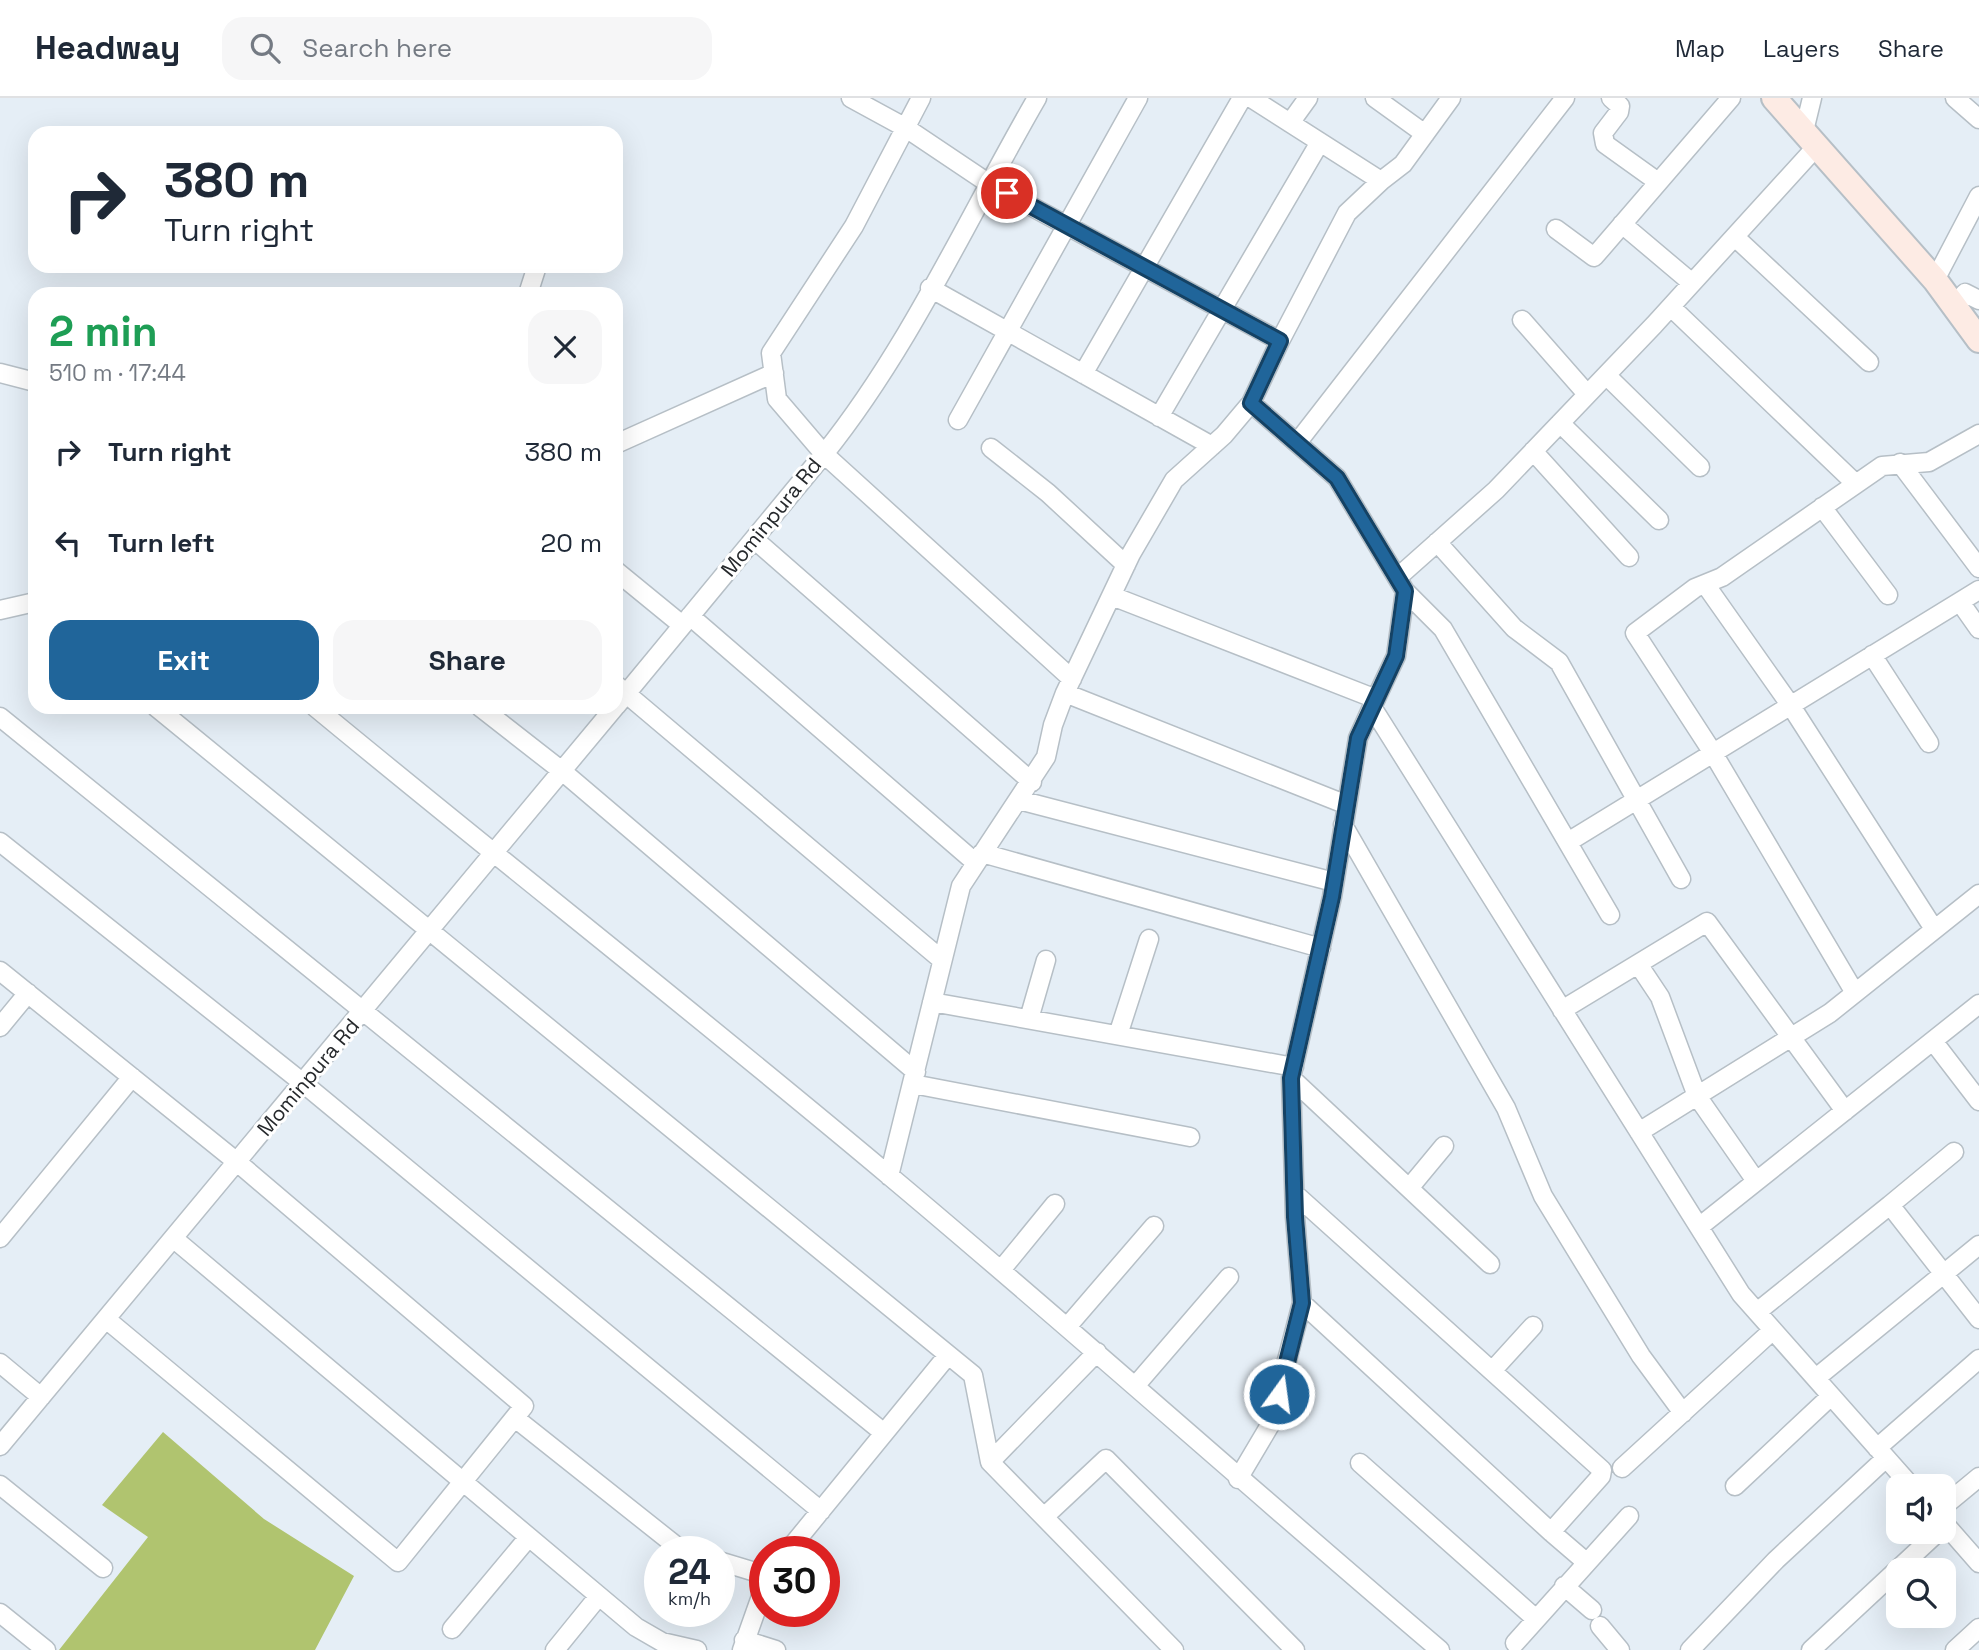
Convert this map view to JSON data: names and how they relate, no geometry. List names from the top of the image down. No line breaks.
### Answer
{"streets":{"street":["Mominpura Rd"]},"page":{"header":"Headway","search":"Search here","nav":["Map","Layers","Share"],"turn":["380 m","Turn right"],"heading":["2 min","510 m · 17:44"],"list":[{"name":"Turn right","value":"380 m"},{"name":"Turn left","value":"20 m"}],"buttons":["Exit","Share"],"speed":"24 km/h","limit":"30"}}
